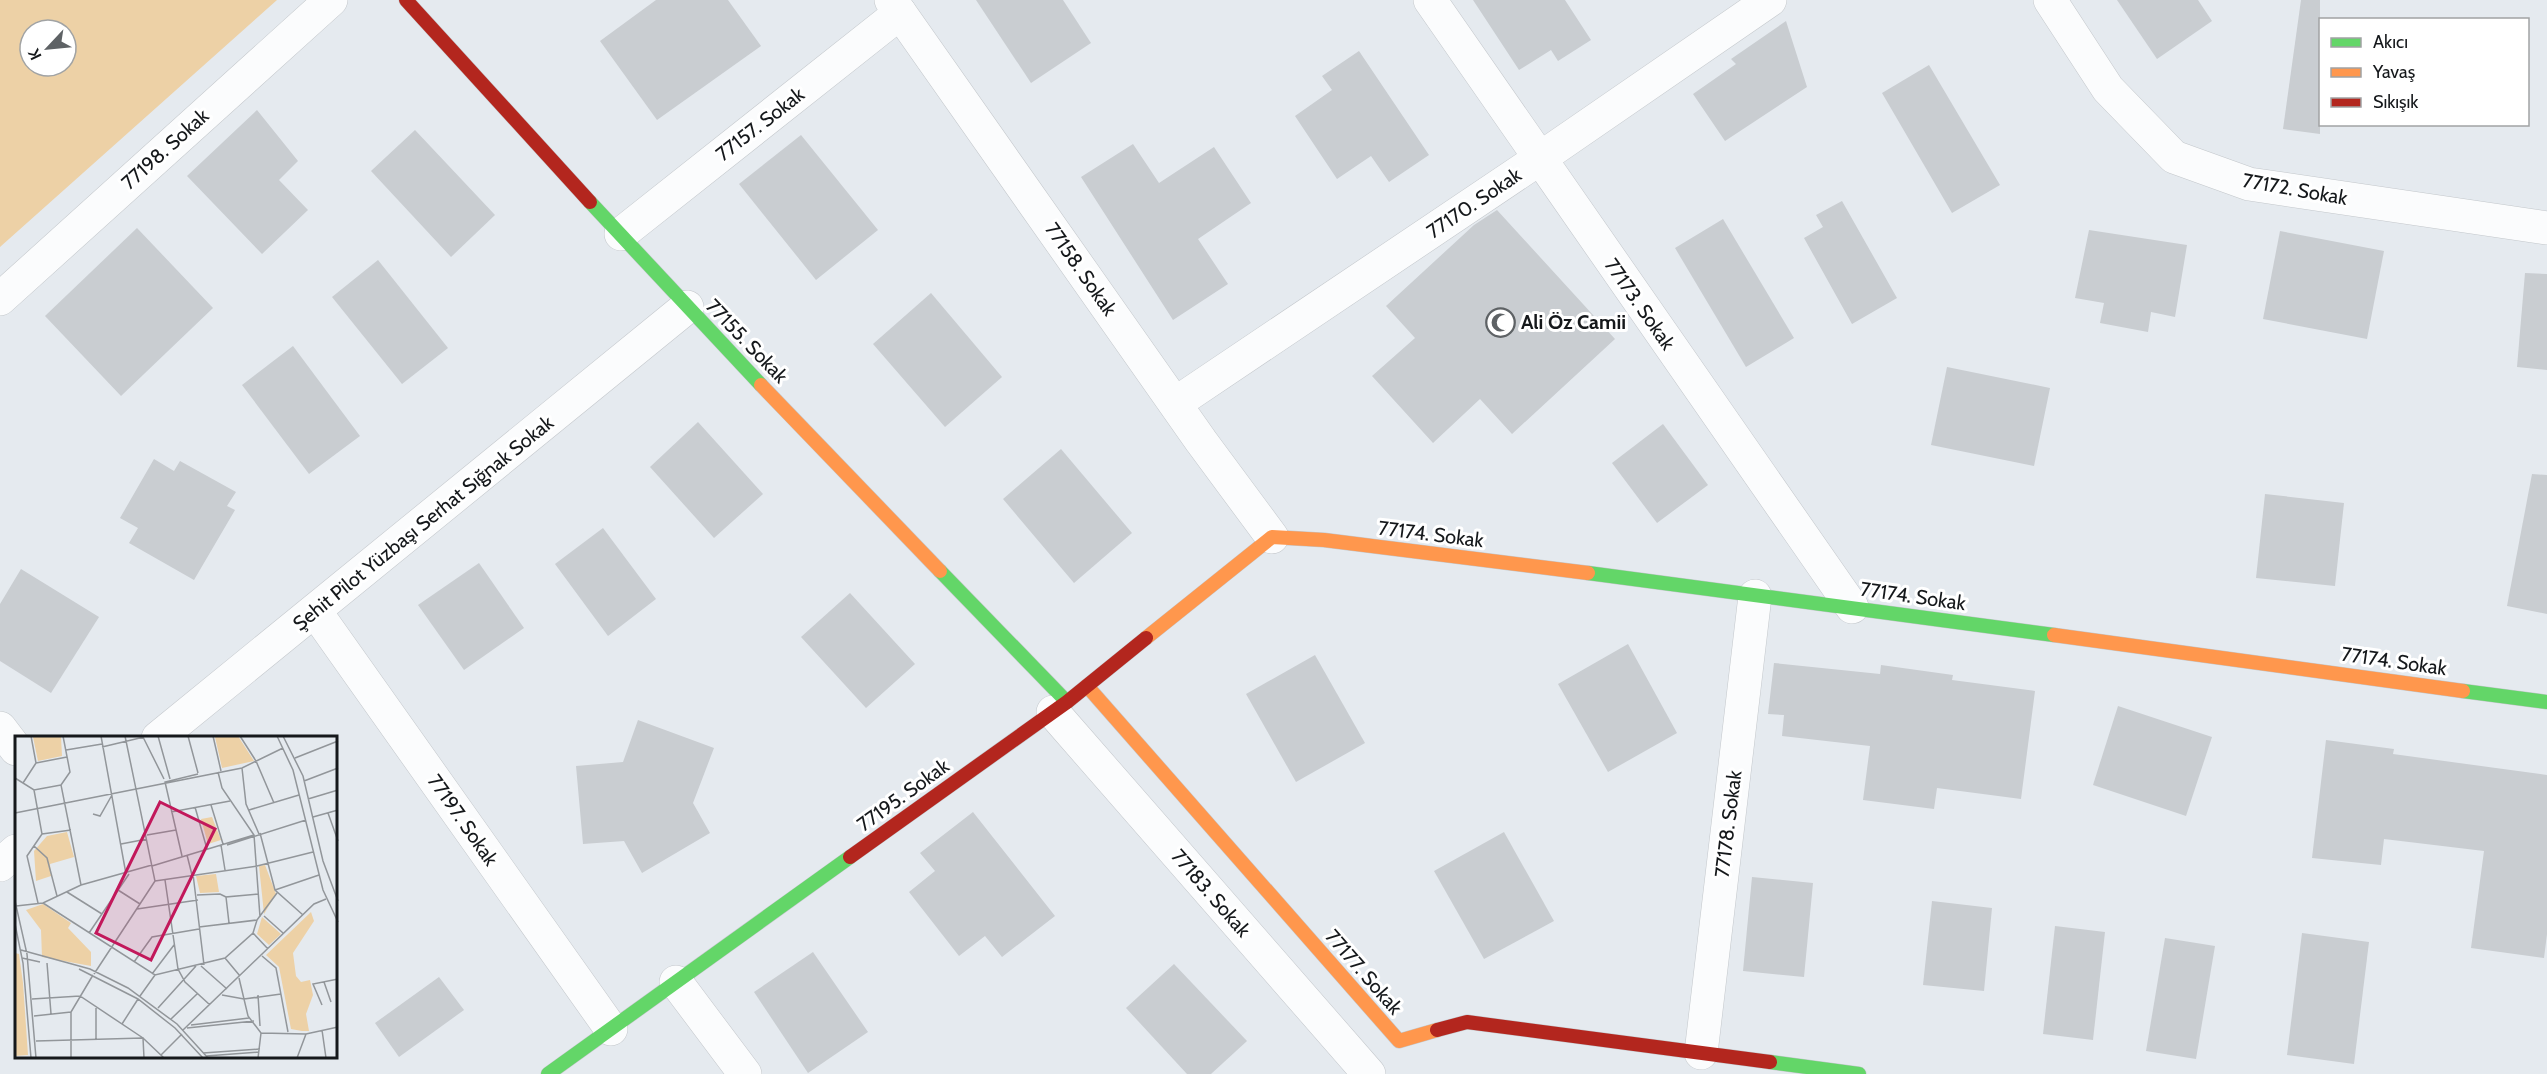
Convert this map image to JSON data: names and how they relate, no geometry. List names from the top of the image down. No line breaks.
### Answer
{"streets":{"main road":["77155. Sokak","77174. Sokak","77195. Sokak","77177. Sokak"],"street":["77157. Sokak","77198. Sokak","77172. Sokak","77170. Sokak","77158. Sokak","77173. Sokak","Şehit Pilot Yüzbaşı Serhat Sığnak Sokak","77197. Sokak","77178. Sokak","77183. Sokak"]},"crossings":[["77157. Sokak","77158. Sokak"],["77157. Sokak","77155. Sokak"],["77170. Sokak","77158. Sokak"],["77170. Sokak","77173. Sokak"],["77158. Sokak","77174. Sokak"],["77158. Sokak","77195. Sokak"],["77173. Sokak","77174. Sokak"],["77155. Sokak","Şehit Pilot Yüzbaşı Serhat Sığnak Sokak"],["77155. Sokak","77195. Sokak"],["77155. Sokak","77183. Sokak"],["Şehit Pilot Yüzbaşı Serhat Sığnak Sokak","77197. Sokak"],["77174. Sokak","77195. Sokak"],["77174. Sokak","77178. Sokak"],["77195. Sokak","77197. Sokak"],["77195. Sokak","77183. Sokak"],["77195. Sokak","77177. Sokak"],["77178. Sokak","77177. Sokak"]],"places":{"mosque":["Ali Öz Camii"]},"legend":["Akıcı","Yavaş","Sıkışık"],"north":"bottom left"}
